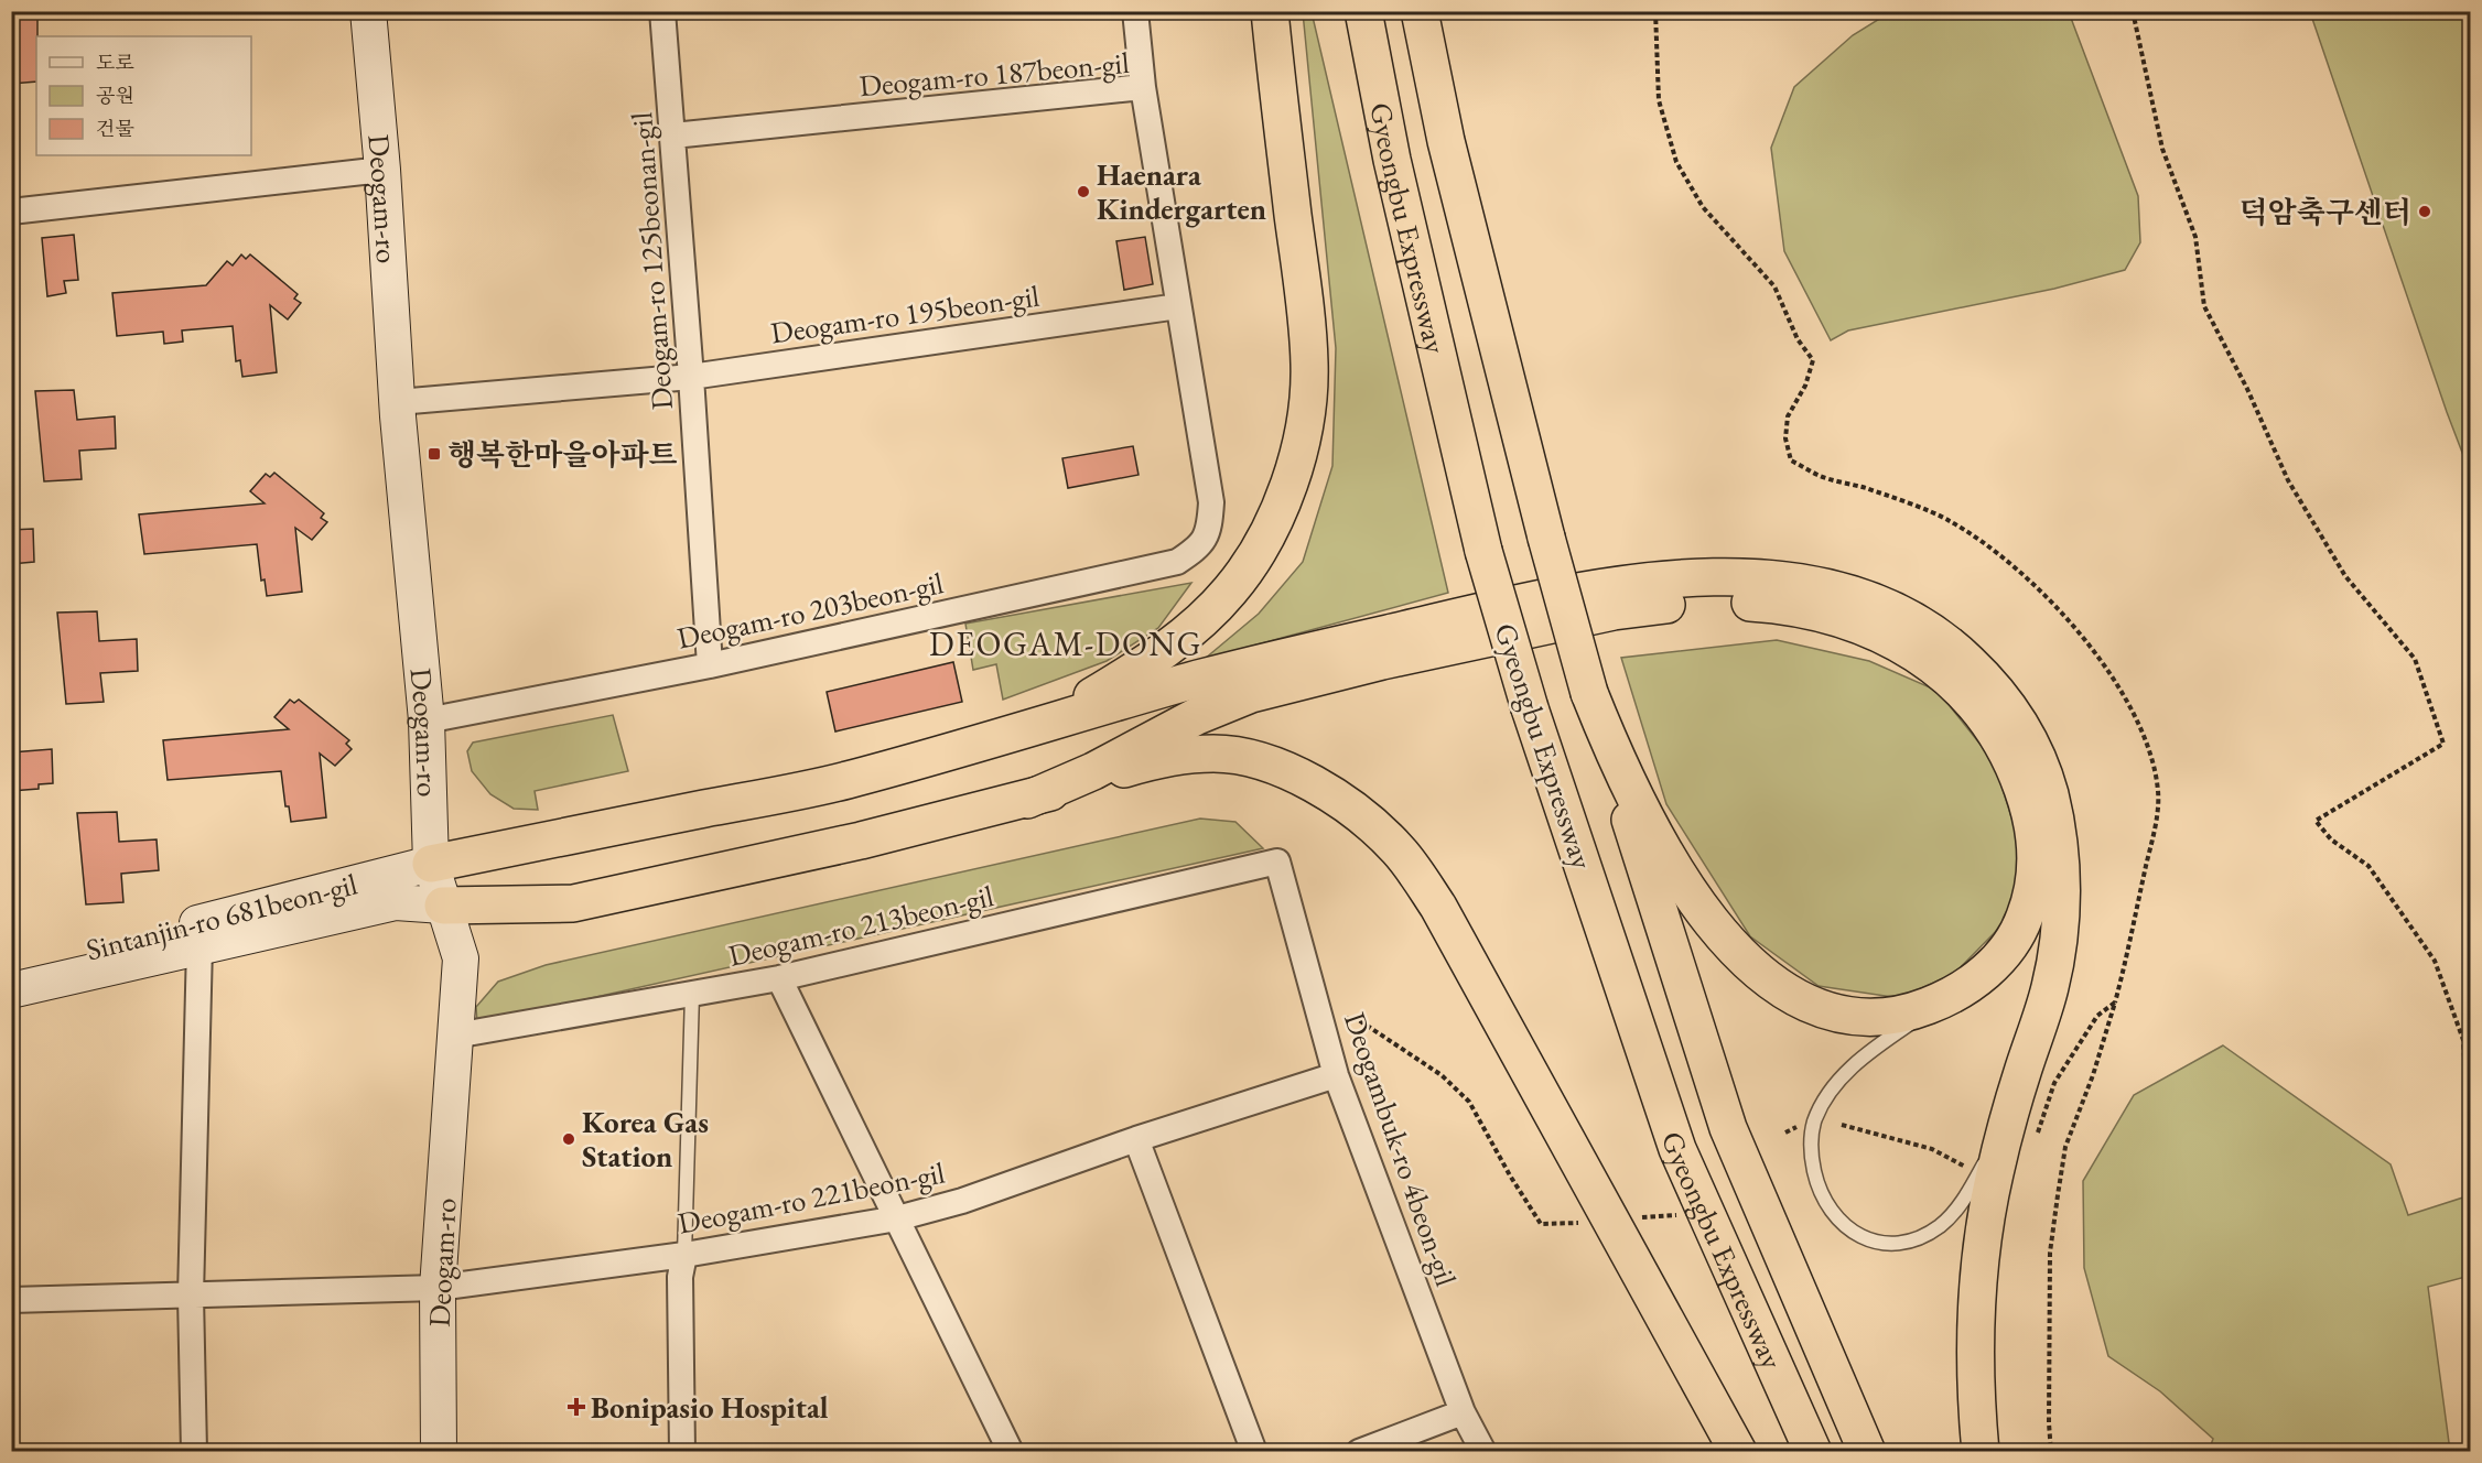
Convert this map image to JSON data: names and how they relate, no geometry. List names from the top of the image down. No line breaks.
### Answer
{"streets":{"highway":["Gyeongbu Expressway"],"street":["Deogam-ro 187beon-gil","Deogam-ro","Deogam-ro 125beonan-gil","Deogam-ro 195beon-gil","Deogam-ro 203beon-gil","Sintanjin-ro 681beon-gil","Deogam-ro 213beon-gil","Deogambuk-ro 4beon-gil","Deogam-ro 221beon-gil"]},"crossings":[["Deogam-ro 187beon-gil","Deogam-ro 125beonan-gil"],["Deogam-ro 187beon-gil","Deogam-ro 195beon-gil"],["Deogam-ro 187beon-gil","Deogam-ro 203beon-gil"],["Deogam-ro","Deogam-ro 195beon-gil"],["Deogam-ro","Deogam-ro 203beon-gil"],["Deogam-ro","Sintanjin-ro 681beon-gil"],["Deogam-ro","Deogam-ro 213beon-gil"],["Deogam-ro","Deogam-ro 221beon-gil"],["Deogam-ro 125beonan-gil","Deogam-ro 195beon-gil"],["Deogam-ro 125beonan-gil","Deogam-ro 203beon-gil"],["Deogam-ro 195beon-gil","Deogam-ro 203beon-gil"],["Sintanjin-ro 681beon-gil","Deogam-ro 221beon-gil"],["Deogam-ro 213beon-gil","Deogambuk-ro 4beon-gil"],["Deogambuk-ro 4beon-gil","Deogam-ro 221beon-gil"]],"districts":["DEOGAM-DONG"],"places":{"other":["Haenara Kindergarten","덕암축구센터","Korea Gas Station"],"transit":["행복한마을아파트"],"health":["Bonipasio Hospital"]},"legend":["도로","공원","건물"]}
